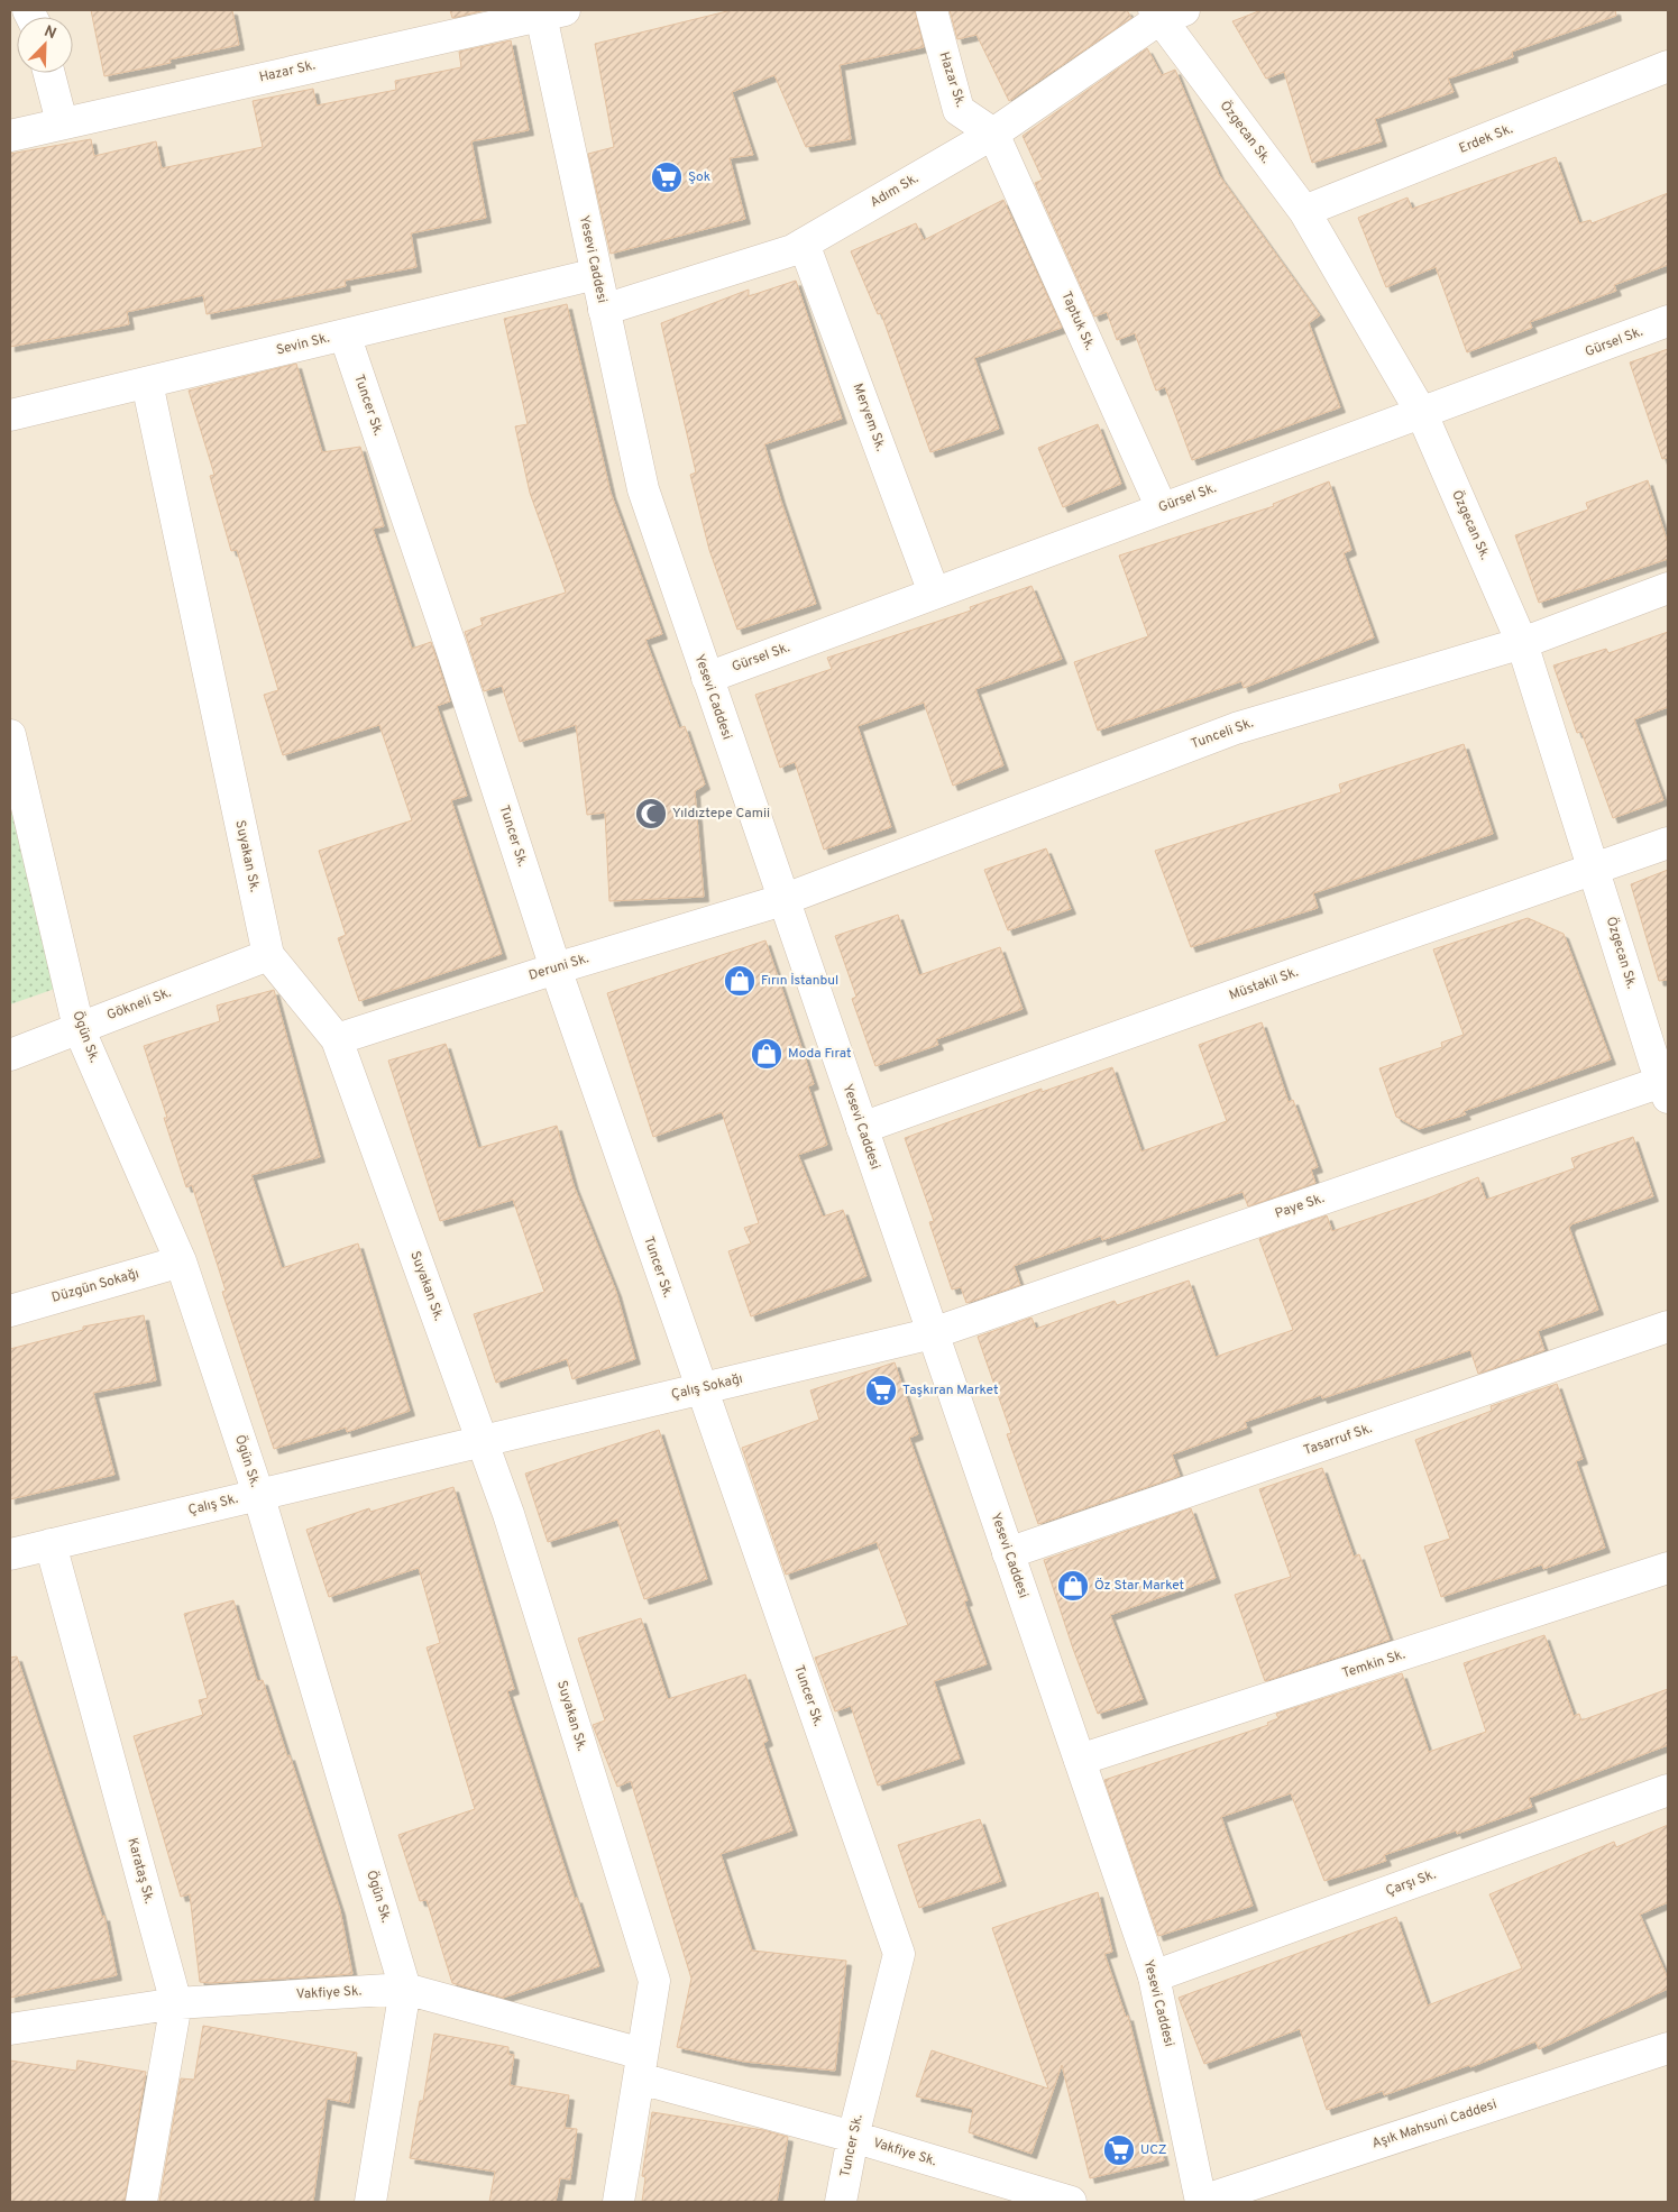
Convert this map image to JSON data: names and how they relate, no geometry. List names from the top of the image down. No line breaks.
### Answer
{"streets":{"street":["Hazar Sk.","Özgecan Sk.","Erdek Sk.","Adım Sk.","Yesevi Caddesi","Taptuk Sk.","Gürsel Sk.","Sevin Sk.","Tuncer Sk.","Meryem Sk.","Tunceli Sk.","Suyakan Sk.","Deruni Sk.","Müstakil Sk.","Gökneli Sk.","Ögün Sk.","Paye Sk.","Düzgün Sokağı","Çalış Sokağı","Tasarruf Sk.","Çalış Sk.","Temkin Sk.","Karataş Sk.","Çarşı Sk.","Vakfiye Sk.","Aşık Mahsuni Caddesi"]},"crossings":[["Hazar Sk.","Adım Sk."],["Hazar Sk.","Yesevi Caddesi"],["Hazar Sk.","Taptuk Sk."],["Özgecan Sk.","Erdek Sk."],["Özgecan Sk.","Adım Sk."],["Özgecan Sk.","Gürsel Sk."],["Özgecan Sk.","Tunceli Sk."],["Özgecan Sk.","Müstakil Sk."],["Özgecan Sk.","Paye Sk."],["Adım Sk.","Yesevi Caddesi"],["Adım Sk.","Taptuk Sk."],["Adım Sk.","Meryem Sk."],["Yesevi Caddesi","Gürsel Sk."],["Yesevi Caddesi","Sevin Sk."],["Yesevi Caddesi","Tunceli Sk."],["Yesevi Caddesi","Deruni Sk."],["Yesevi Caddesi","Müstakil Sk."],["Yesevi Caddesi","Paye Sk."],["Yesevi Caddesi","Çalış Sokağı"],["Yesevi Caddesi","Tasarruf Sk."],["Yesevi Caddesi","Temkin Sk."],["Yesevi Caddesi","Çarşı Sk."],["Yesevi Caddesi","Aşık Mahsuni Caddesi"],["Taptuk Sk.","Gürsel Sk."],["Gürsel Sk.","Meryem Sk."],["Sevin Sk.","Tuncer Sk."],["Sevin Sk.","Suyakan Sk."],["Tuncer Sk.","Deruni Sk."],["Tuncer Sk.","Çalış Sokağı"],["Tuncer Sk.","Vakfiye Sk."],["Tunceli Sk.","Deruni Sk."],["Suyakan Sk.","Deruni Sk."],["Suyakan Sk.","Gökneli Sk."],["Suyakan Sk.","Çalış Sokağı"],["Suyakan Sk.","Çalış Sk."],["Suyakan Sk.","Vakfiye Sk."],["Gökneli Sk.","Ögün Sk."],["Ögün Sk.","Düzgün Sokağı"],["Ögün Sk.","Çalış Sk."],["Ögün Sk.","Vakfiye Sk."],["Paye Sk.","Çalış Sokağı"],["Çalış Sokağı","Çalış Sk."],["Çalış Sk.","Karataş Sk."],["Karataş Sk.","Vakfiye Sk."]],"places":{"supermarket":["Şok","Taşkıran Market","UCZ"],"mosque":["Yıldıztepe Camii"],"shop":["Fırın İstanbul","Moda Fırat","Öz Star Market"]},"north":"top right"}
